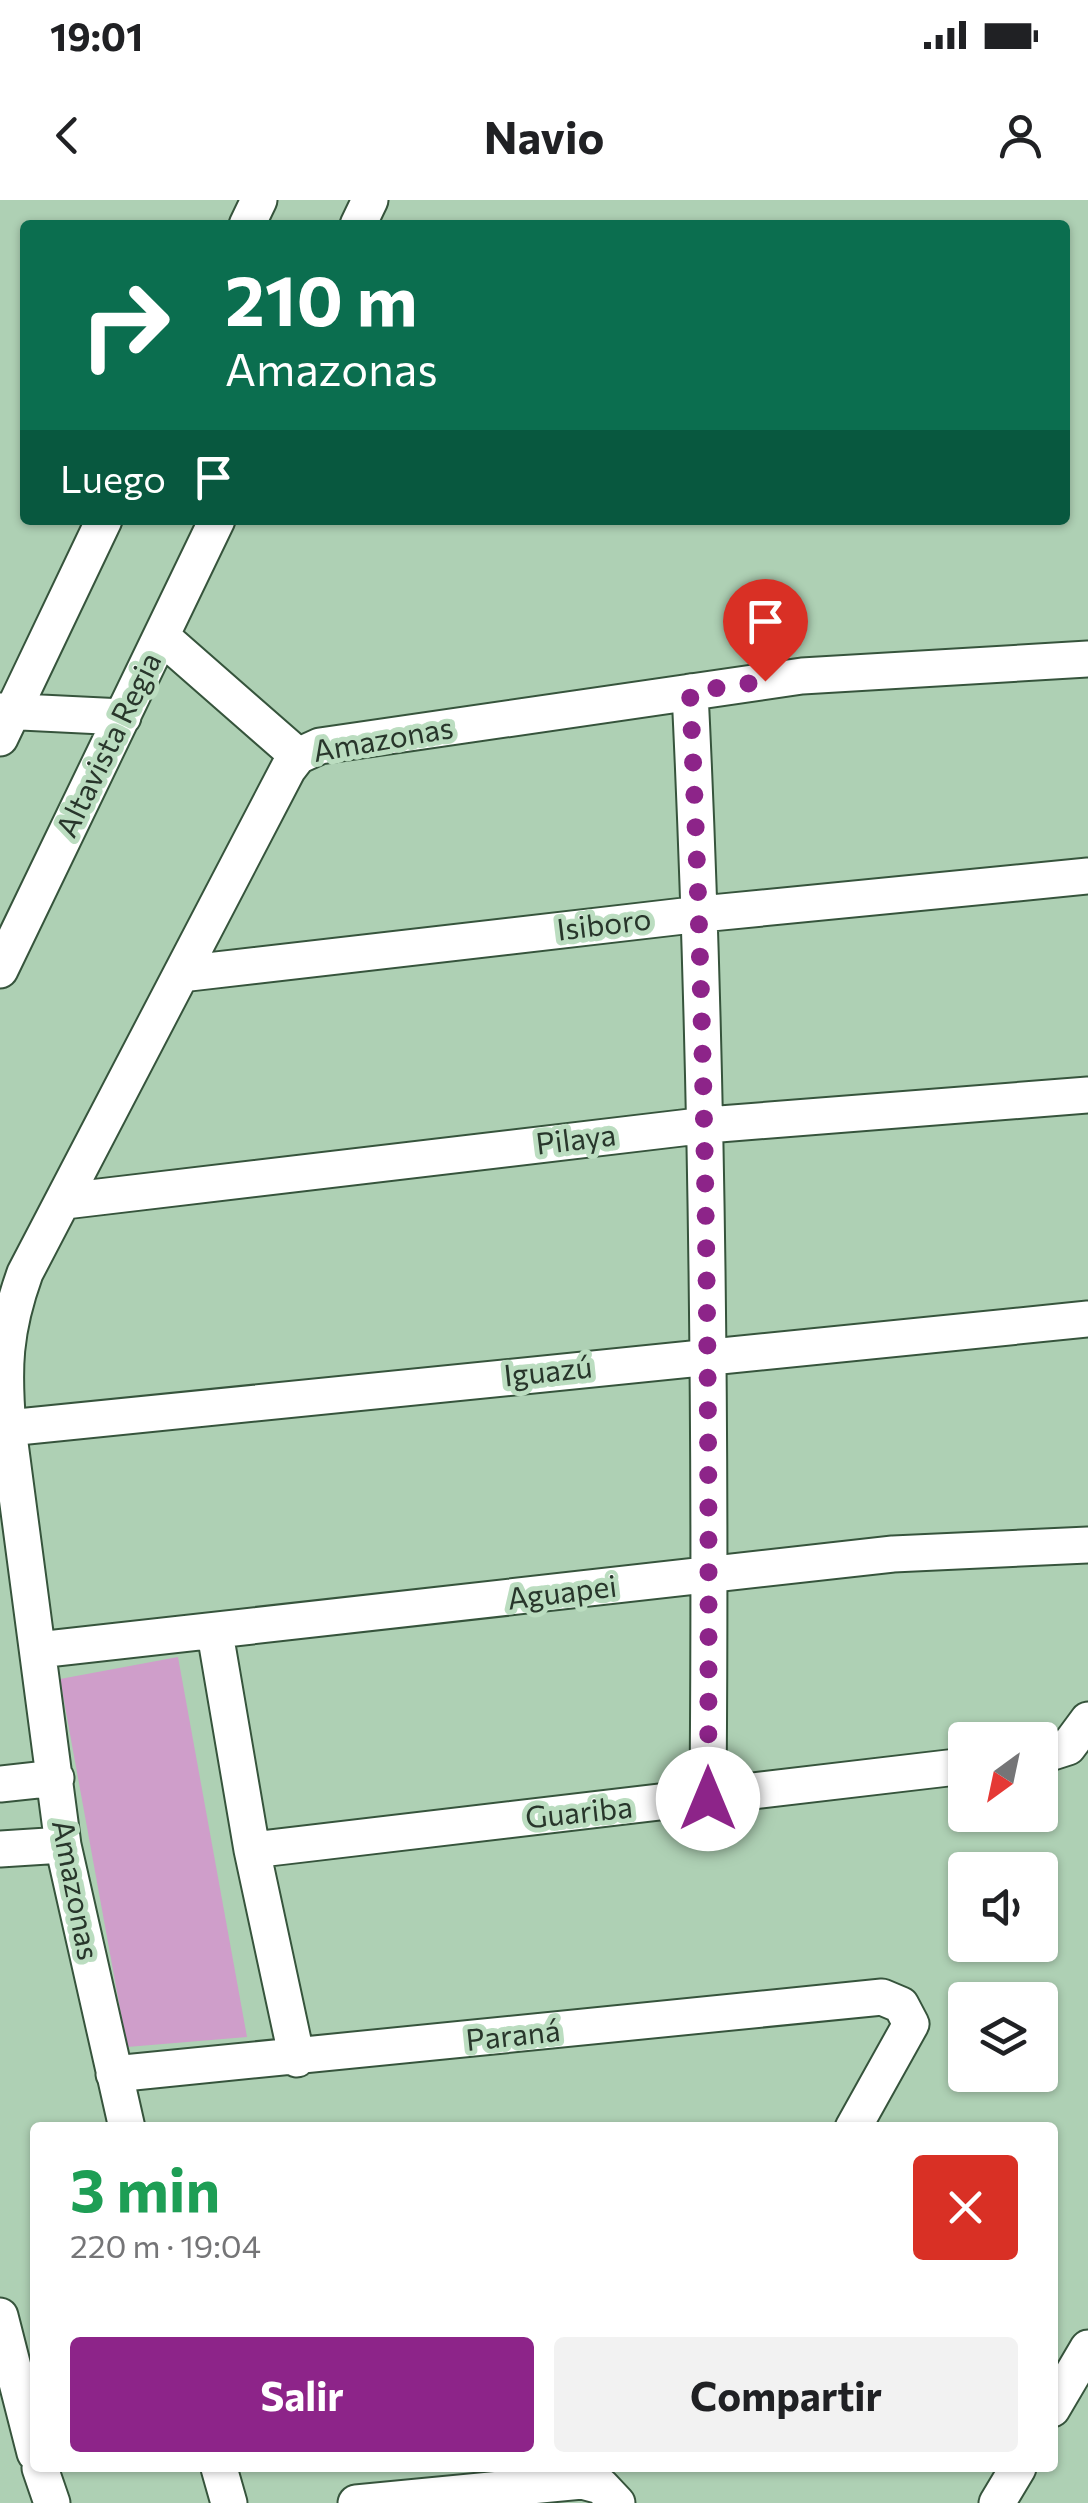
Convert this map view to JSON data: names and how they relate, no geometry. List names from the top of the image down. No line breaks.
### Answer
{"streets":{"street":["Amazonas","Altavista Regia","Isiboro","Pilaya","Iguazú","Aguapei","Guariba","Paraná"]},"crossings":[["Amazonas","Isiboro"],["Amazonas","Pilaya"],["Amazonas","Iguazú"],["Amazonas","Aguapei"],["Amazonas","Paraná"]],"north":"bottom left","page":{"status":"19:01","header":"Navio","turn":["210 m","Amazonas"],"then":"Luego","heading":["3 min","220 m · 19:04"],"buttons":["Salir","Compartir"]}}
